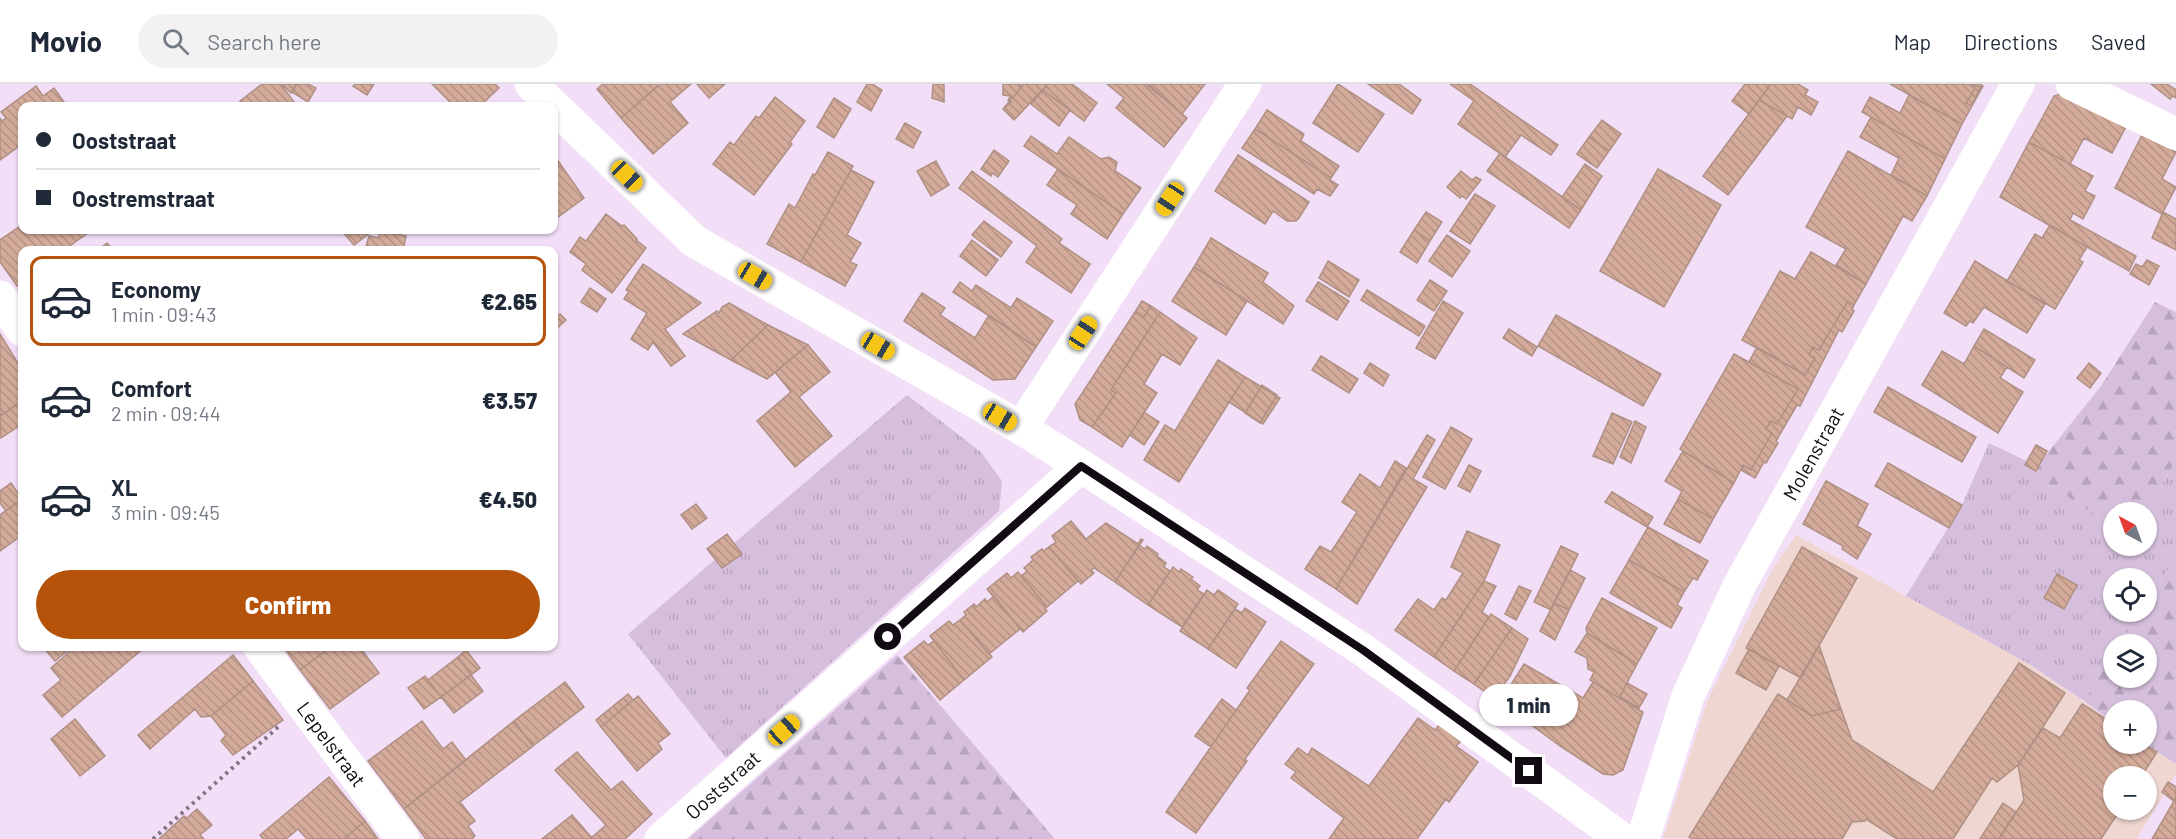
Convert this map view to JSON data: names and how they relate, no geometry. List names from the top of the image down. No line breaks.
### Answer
{"streets":{"street":["Molenstraat","Lepelstraat","Ooststraat"]},"north":"top left","page":{"header":"Movio","search":"Search here","nav":["Map","Directions","Saved"],"banner":["Ooststraat","Oostremstraat"],"list":[{"name":"Economy","note":"1 min · 09:43","value":"€2.65"},{"name":"Comfort","note":"2 min · 09:44","value":"€3.57"},{"name":"XL","note":"3 min · 09:45","value":"€4.50"}],"map_buttons":["+","−"],"buttons":"Confirm","bubble":"1 min"}}
